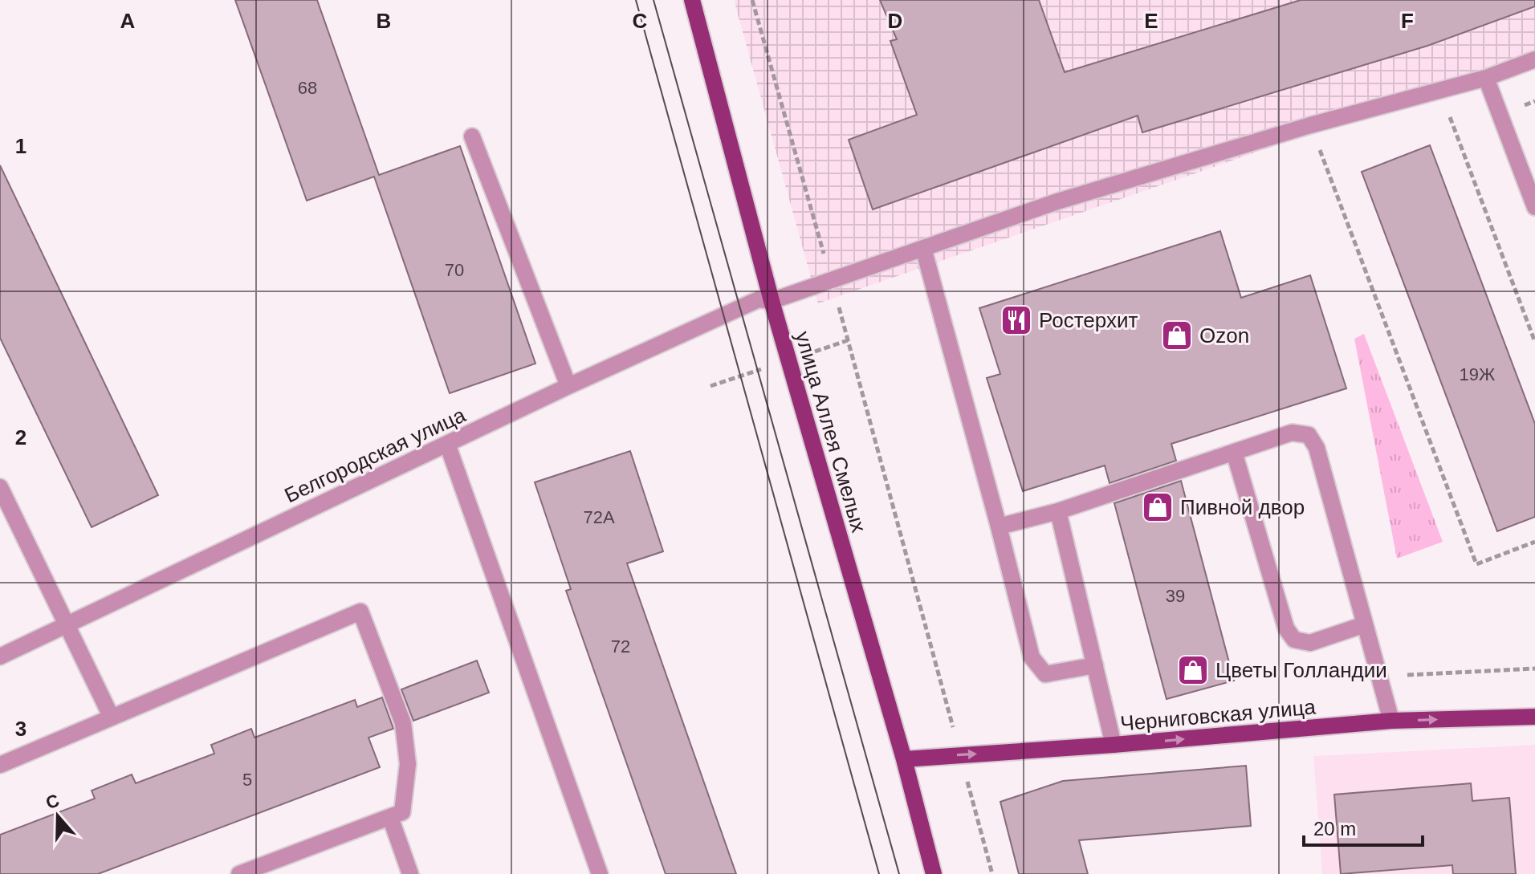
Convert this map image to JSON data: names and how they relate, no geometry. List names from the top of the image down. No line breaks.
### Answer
{"streets":{"main road":["улица Аллея Смелых","Черниговская улица"],"street":["Белгородская улица"]},"crossings":[["улица Аллея Смелых","Белгородская улица"],["улица Аллея Смелых","Черниговская улица"]],"one_way":["Черниговская улица"],"places":{"restaurant":["Ростерхит"],"shop":["Ozon","Пивной двор","Цветы Голландии"]},"house_numbers":["68","70","19Ж","72А","39","72","5"],"scale_bar":"20 m","north":"top","grid":{"columns":["A","B","C","D","E","F"],"rows":["1","2","3"]}}
